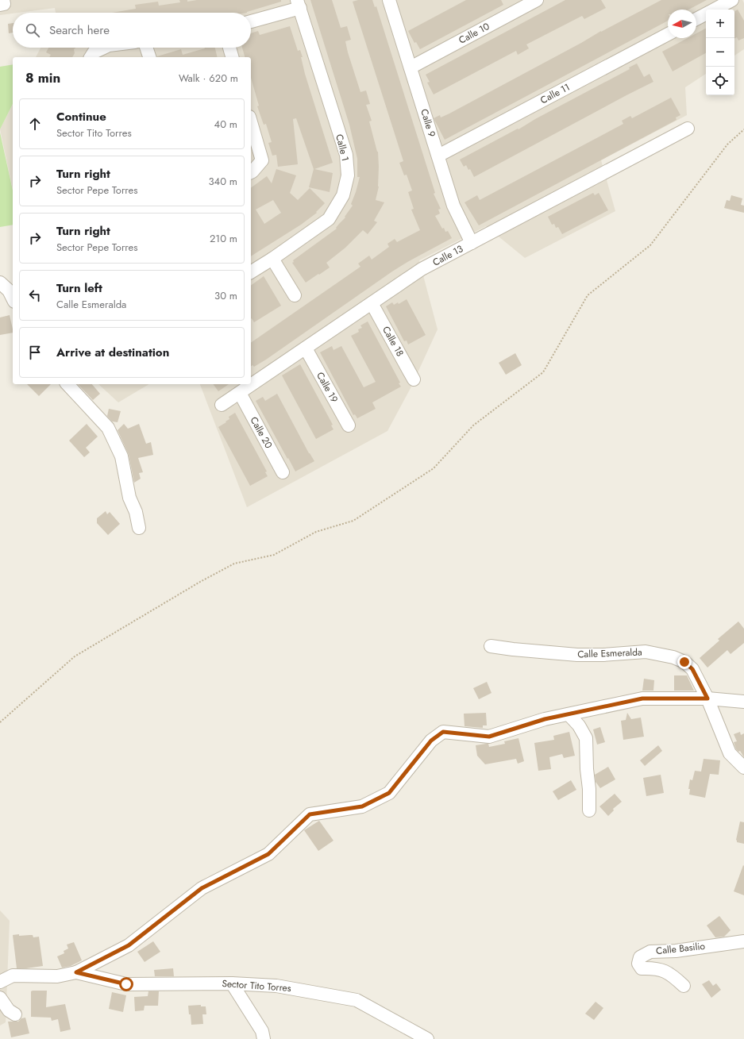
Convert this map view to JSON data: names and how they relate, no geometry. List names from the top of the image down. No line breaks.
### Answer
{"streets":{"street":["Calle 10","Calle 11","Calle 9","Calle 1","Calle 13","Calle 18","Calle 19","Calle 20","Calle Esmeralda","Calle Basilio","Sector Tito Torres"]},"crossings":[["Calle 10","Calle 9"],["Calle 11","Calle 9"],["Calle 9","Calle 13"],["Calle 13","Calle 18"],["Calle 13","Calle 19"],["Calle 13","Calle 20"]],"north":"left","page":{"map_buttons":["+","−"],"search":"Search here","heading":["8 min","Walk · 620 m"],"list":[["Continue","Sector Tito Torres","40 m"],["Turn right","Sector Pepe Torres","340 m"],["Turn right","Sector Pepe Torres","210 m"],["Turn left","Calle Esmeralda","30 m"],"Arrive at destination"]}}
